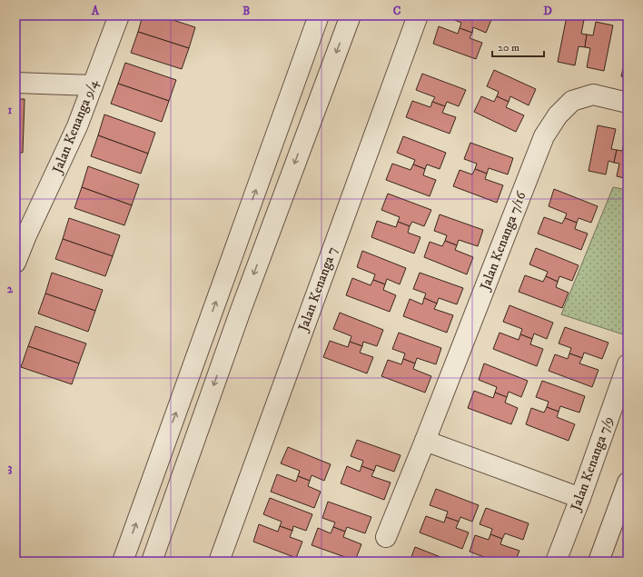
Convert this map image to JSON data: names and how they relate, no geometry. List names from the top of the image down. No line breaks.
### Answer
{"streets":{"street":["Jalan Kenanga 9/4","Jalan Kenanga 7/16","Jalan Kenanga 7","Jalan Kenanga 7/9"]},"scale_bar":"20 m","grid":{"columns":["A","B","C","D"],"rows":["1","2","3"]}}
